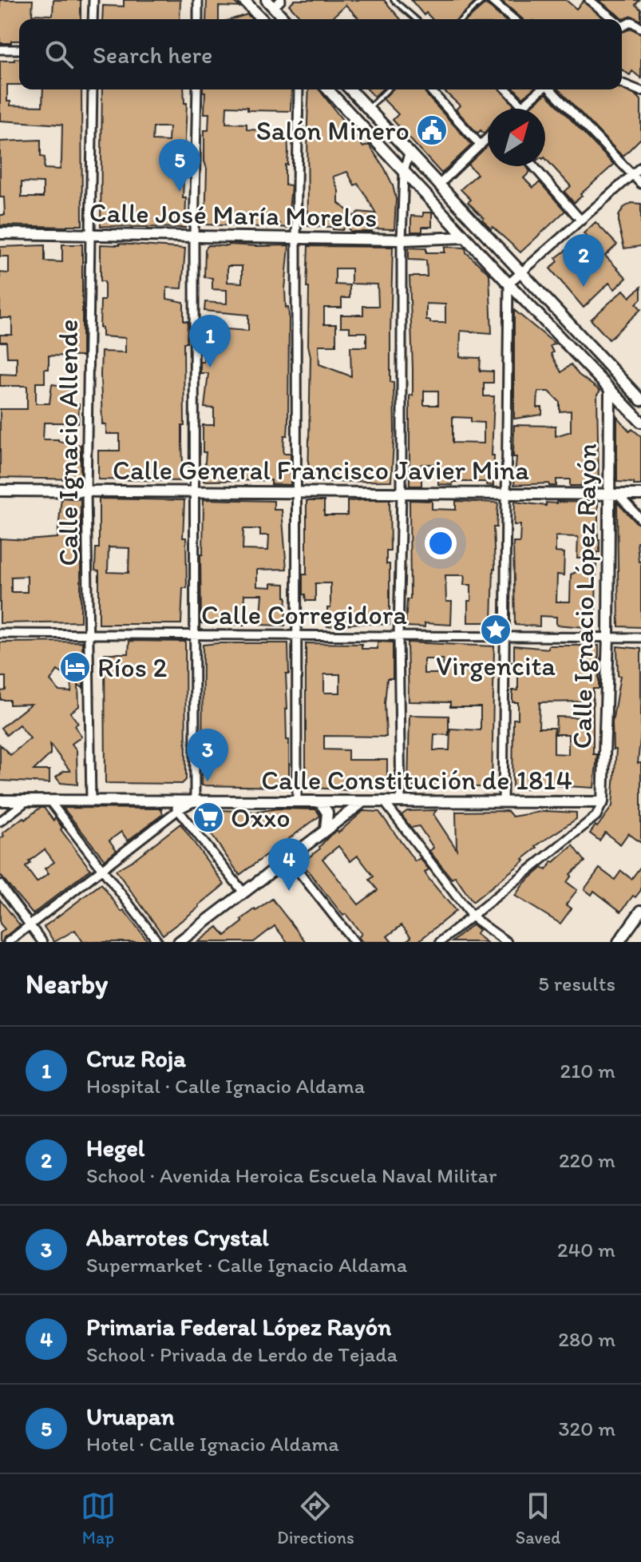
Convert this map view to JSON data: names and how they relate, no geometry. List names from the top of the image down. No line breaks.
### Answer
{"streets":{"street":["Calle José María Morelos","Calle Ignacio Allende","Calle General Francisco Javier Mina","Calle Ignacio López Rayón","Calle Corregidora","Calle Constitución de 1814"]},"crossings":[["Calle José María Morelos","Calle Ignacio Allende"],["Calle Ignacio Allende","Calle General Francisco Javier Mina"],["Calle Ignacio Allende","Calle Corregidora"],["Calle Ignacio Allende","Calle Constitución de 1814"],["Calle General Francisco Javier Mina","Calle Ignacio López Rayón"],["Calle Ignacio López Rayón","Calle Corregidora"],["Calle Ignacio López Rayón","Calle Constitución de 1814"]],"places":{"public building":["Salón Minero"],"place":["Virgencita"],"hotel":["Ríos 2"],"supermarket":["Oxxo"]},"north":"top right","page":{"search":"Search here","pins":["5","2","1","3","4"],"heading":["Nearby","5 results"],"list":[{"mark":"1","name":"Cruz Roja","note":"Hospital · Calle Ignacio Aldama","value":"210 m"},{"mark":"2","name":"Hegel","note":"School · Avenida Heroica Escuela Naval Militar","value":"220 m"},{"mark":"3","name":"Abarrotes Crystal","note":"Supermarket · Calle Ignacio Aldama","value":"240 m"},{"mark":"4","name":"Primaria Federal López Rayón","note":"School · Privada de Lerdo de Tejada","value":"280 m"},{"mark":"5","name":"Uruapan","note":"Hotel · Calle Ignacio Aldama","value":"320 m"}],"nav":["Map","Directions","Saved"]}}
